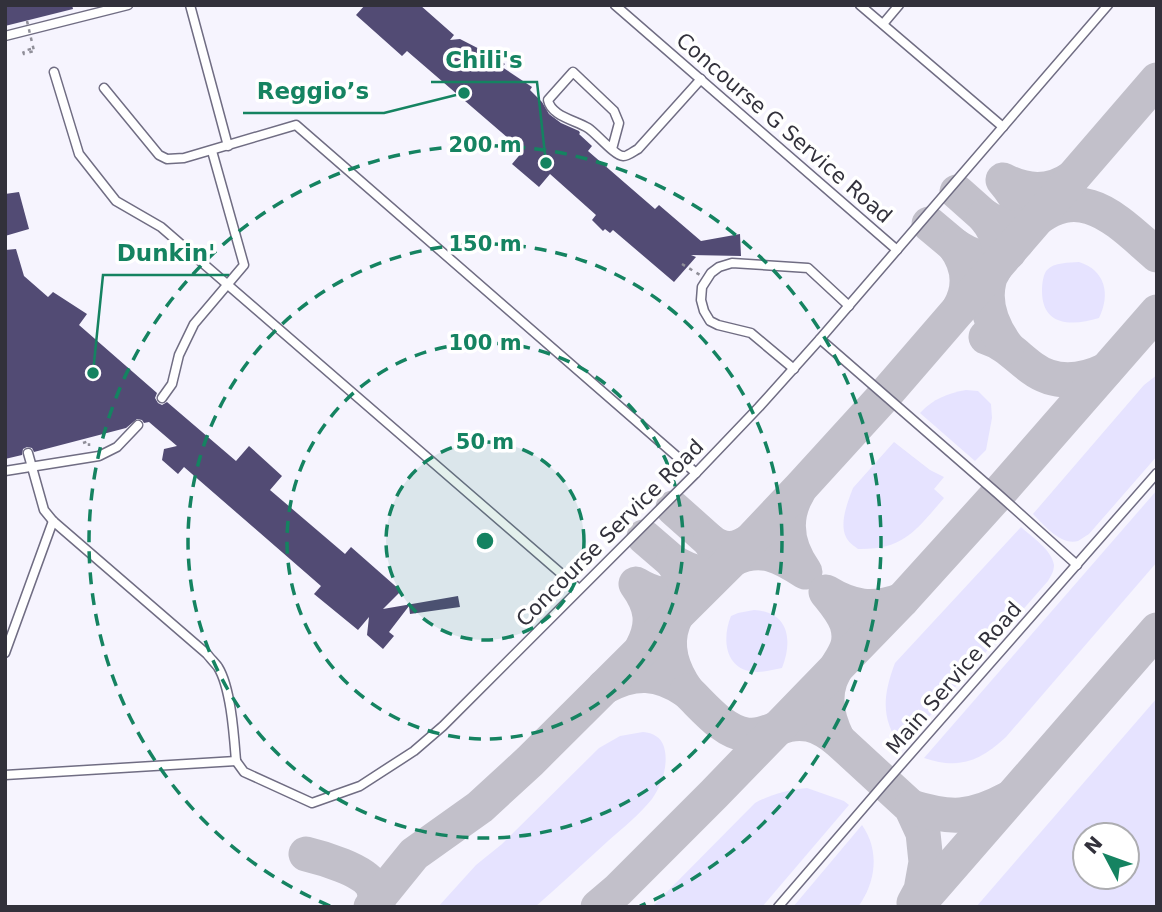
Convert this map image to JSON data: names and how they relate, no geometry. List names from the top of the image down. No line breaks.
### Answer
{"streets":{"lane":["Concourse G Service Road","Concourse Service Road","Main Service Road"]},"crossings":[["Concourse G Service Road","Concourse Service Road"]],"places":["Reggio’s","Chili's","Dunkin'"],"north":"top left","rings":["200 m","150 m","100 m","50 m"]}
